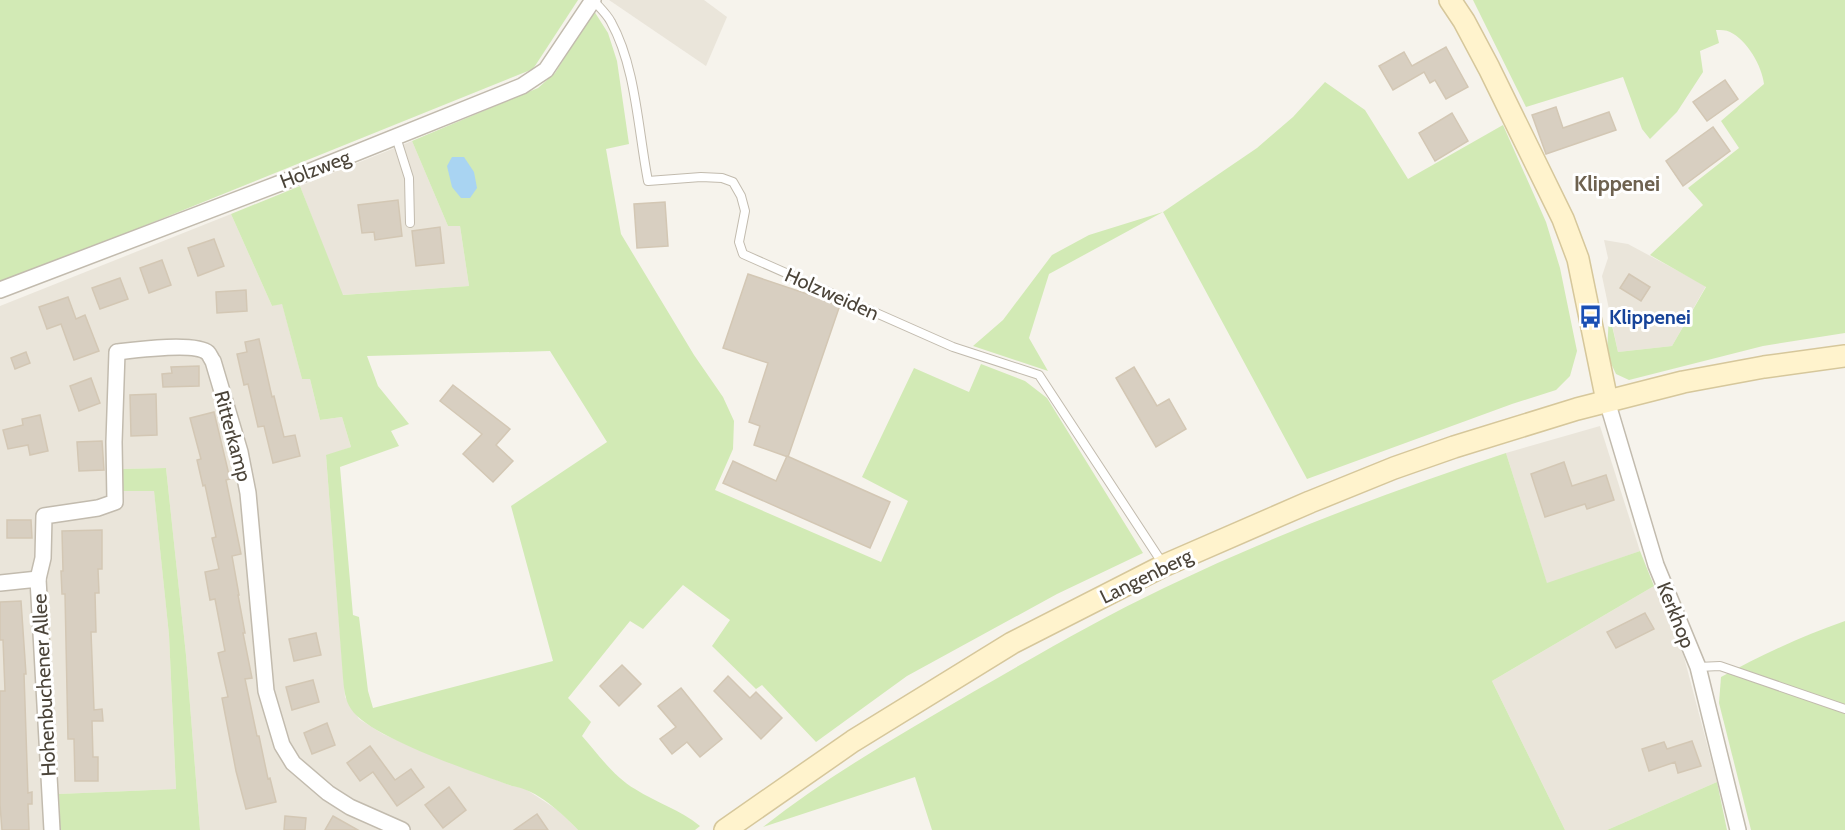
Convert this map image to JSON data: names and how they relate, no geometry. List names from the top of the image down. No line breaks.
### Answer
{"streets":{"main road":["Langenberg"],"street":["Holzweg","Ritterkamp","Kerkhop","Hohenbuchener Allee"],"lane":["Holzweiden"]},"crossings":[["Holzweg","Holzweiden"],["Holzweiden","Langenberg"],["Ritterkamp","Hohenbuchener Allee"],["Langenberg","Kerkhop"]],"districts":["Klippenei"],"places":{"bus stop":["Klippenei"]}}
